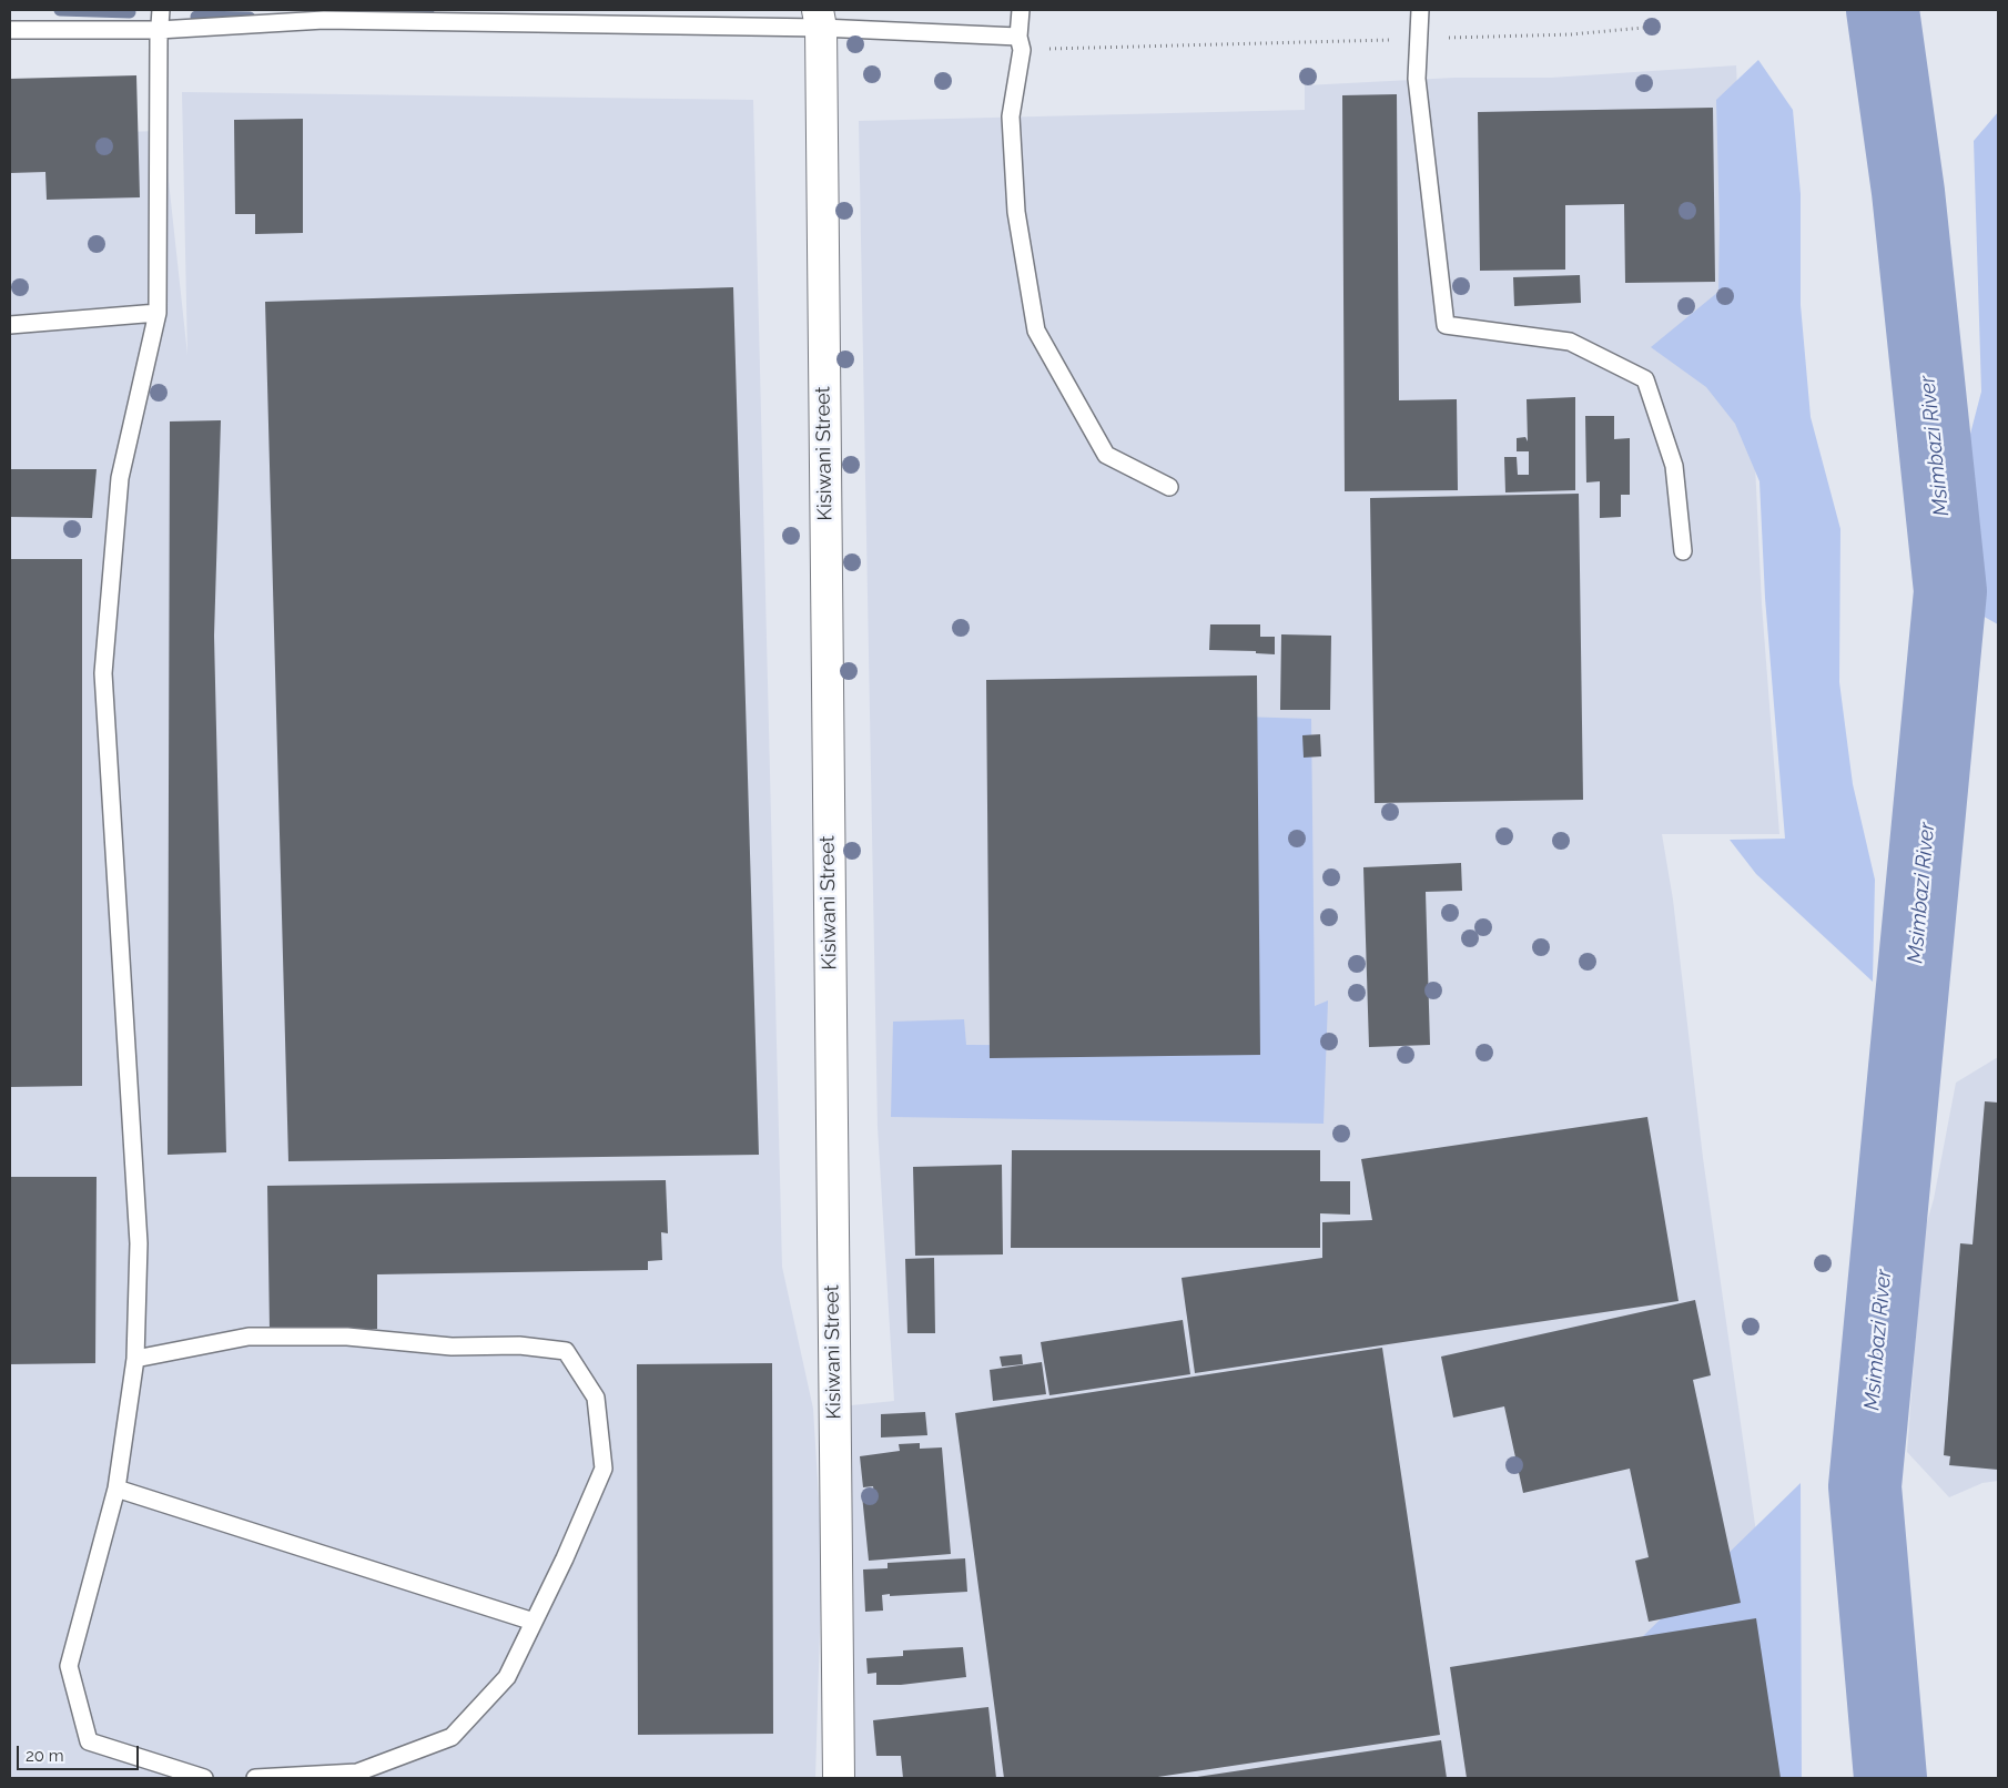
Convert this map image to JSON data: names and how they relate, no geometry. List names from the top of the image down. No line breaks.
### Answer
{"streets":{"street":["Kisiwani Street"]},"water":["Msimbazi River"],"scale_bar":"20 m"}
